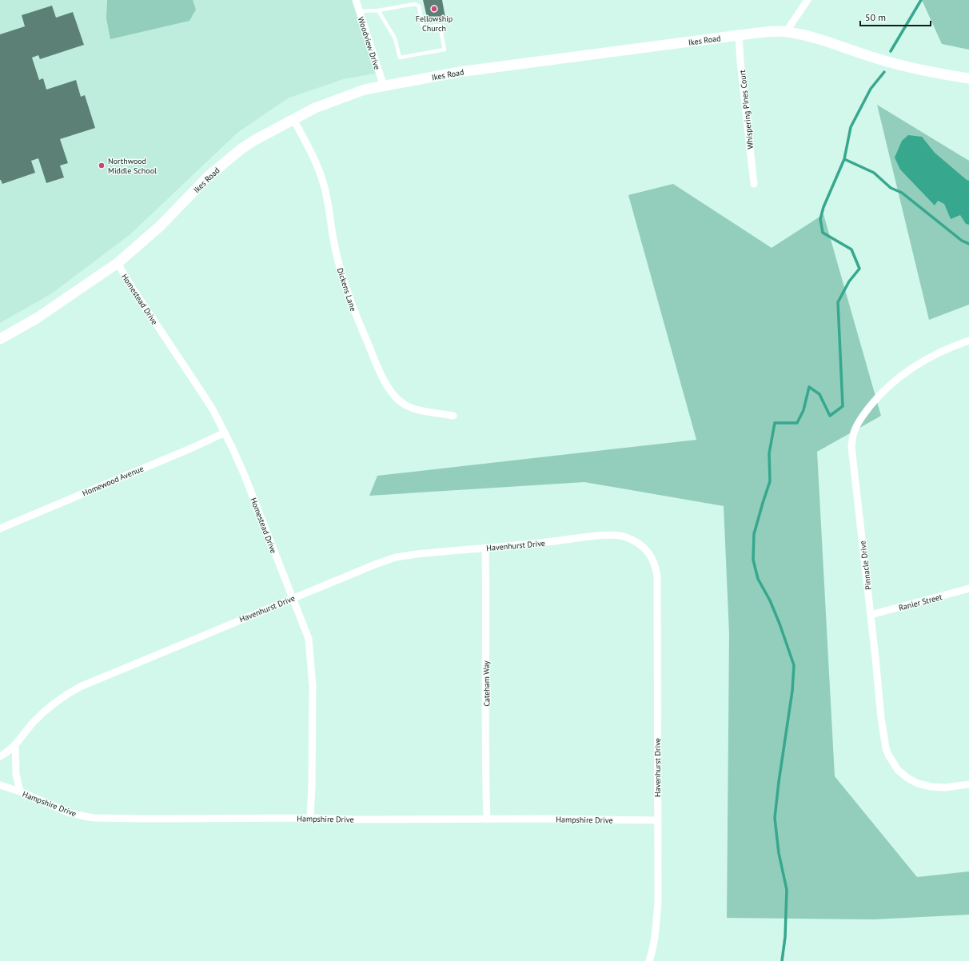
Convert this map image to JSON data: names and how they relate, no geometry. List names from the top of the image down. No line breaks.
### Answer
{"streets":{"street":["Ikes Road","Woodview Drive","Whispering Pines Court","Dickens Lane","Homestead Drive","Homewood Avenue","Havenhurst Drive","Pinnacle Drive","Ranier Street","Cateham Way","Hampshire Drive"]},"crossings":[["Ikes Road","Woodview Drive"],["Ikes Road","Whispering Pines Court"],["Ikes Road","Dickens Lane"],["Ikes Road","Homestead Drive"],["Homestead Drive","Homewood Avenue"],["Homestead Drive","Havenhurst Drive"],["Homestead Drive","Hampshire Drive"],["Havenhurst Drive","Cateham Way"],["Havenhurst Drive","Hampshire Drive"],["Pinnacle Drive","Ranier Street"],["Cateham Way","Hampshire Drive"]],"places":["Fellowship Church","Northwood Middle School"],"scale_bar":"50 m"}
